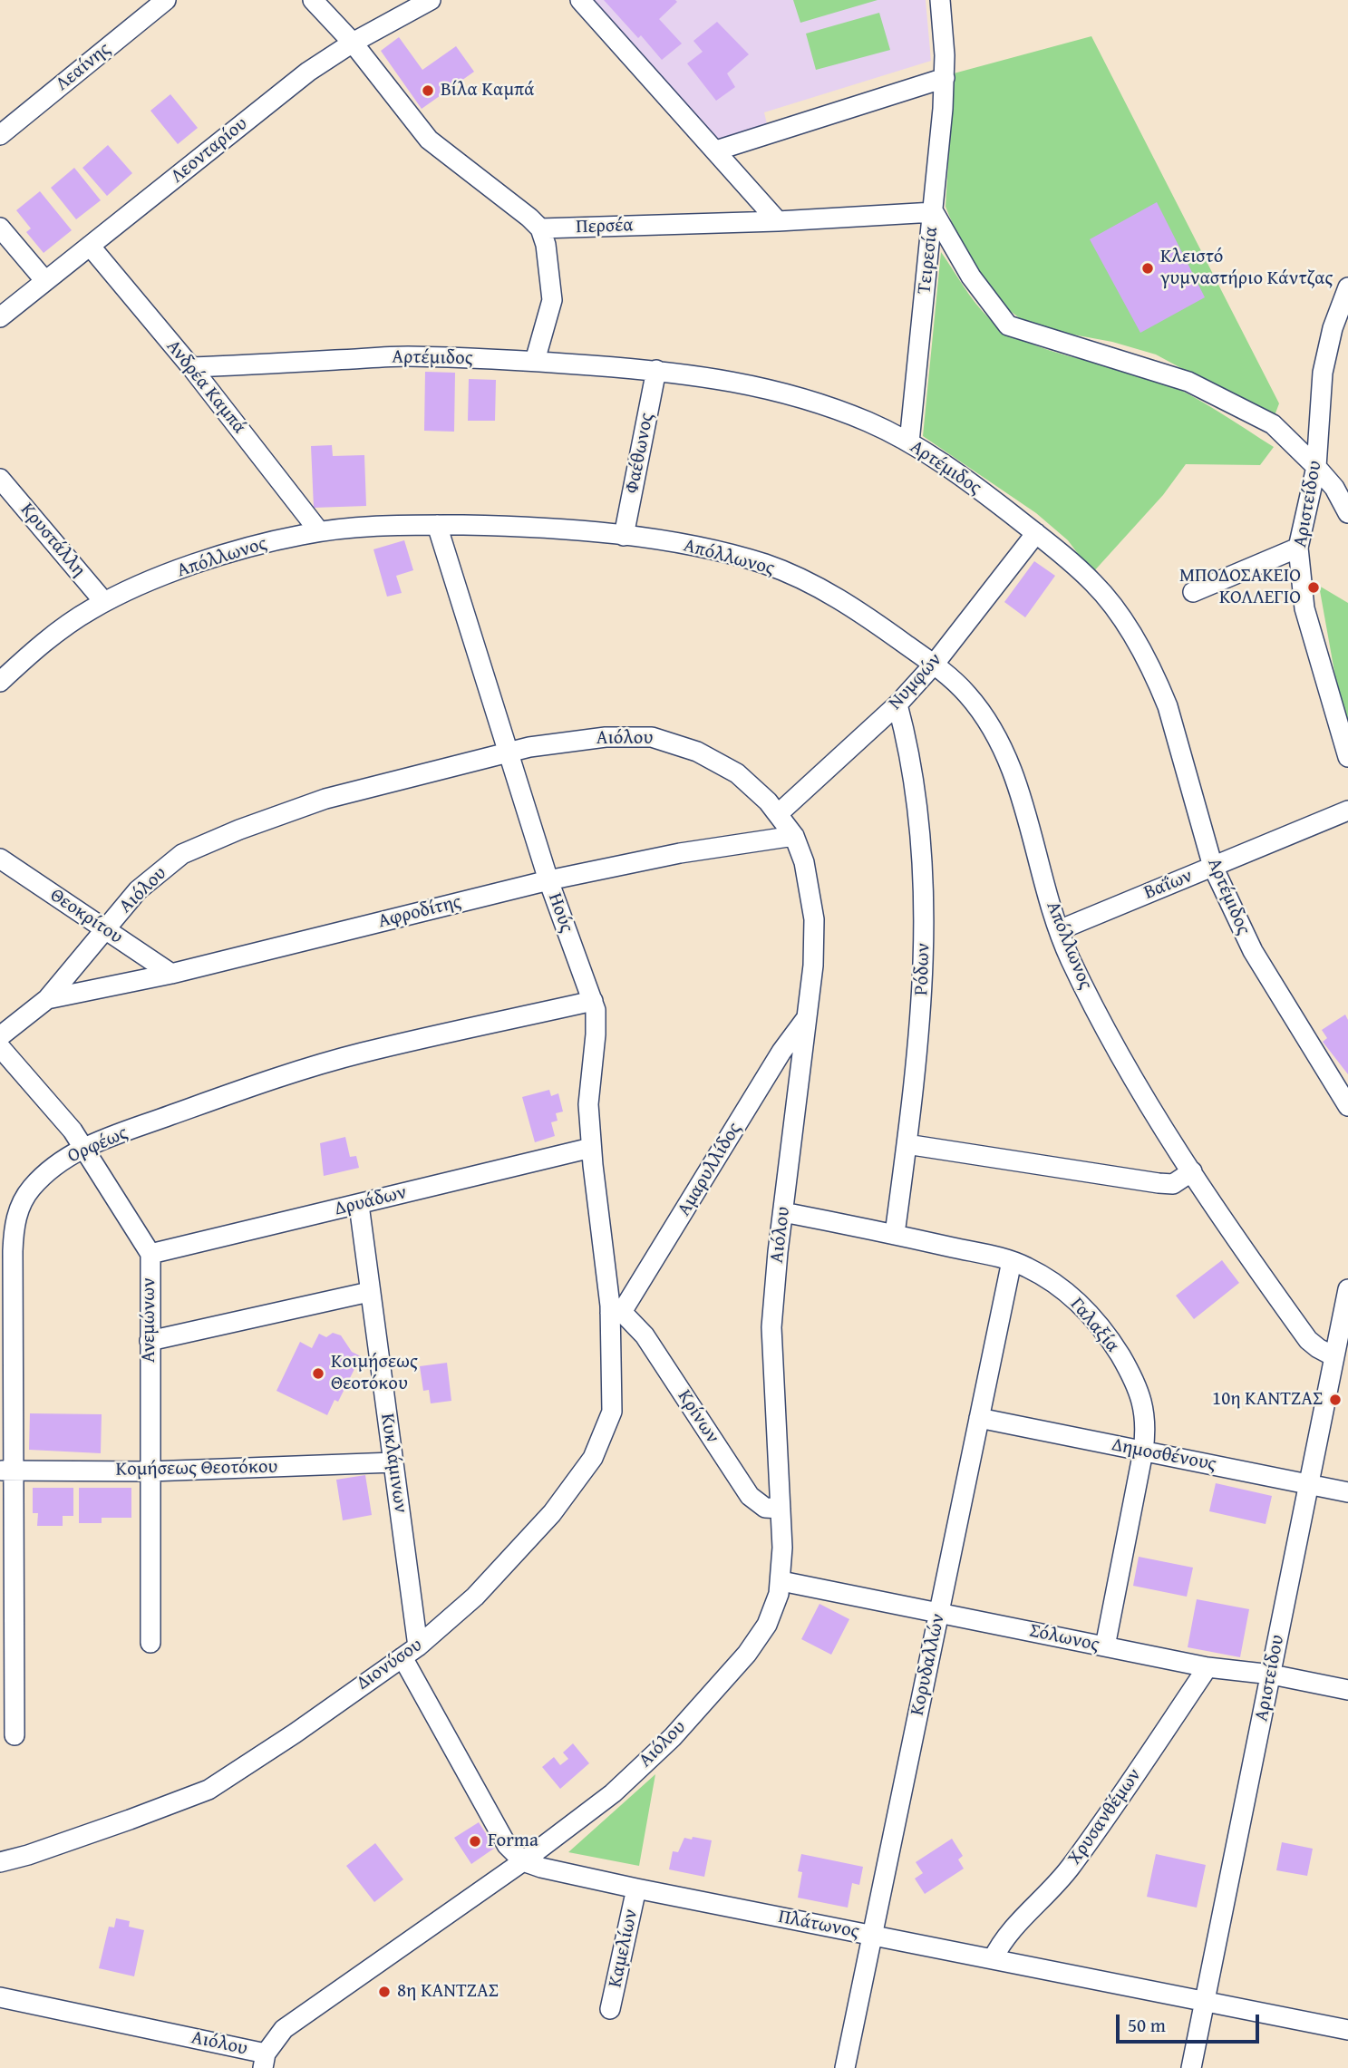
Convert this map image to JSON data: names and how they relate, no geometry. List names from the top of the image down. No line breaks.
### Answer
{"streets":{"street":["Λεαίνης","Λεονταρίου","Περσέα","Tειρεσία","Αρτέμιδος","Ανδρέα Καμπά","Φαέθωνος","Αριστείδου","Κρυστάλλη","Απόλλωνος","Νυμφών","Αιόλου","Βαΐων","Αφροδίτης","Ηούς","Θεοκρίτου","Ρόδων","Ορφέως","Αμαρυλλίδος","Δρυάδων","Ανεμώνων","Γαλαξία","Κρίνων","Δημοσθένους","Κυκλάμινων","Κομήσεως Θεοτόκου","Σόλωνος","Διονύσου","Κορυδαλλών","Χρυσανθέμων","Πλάτωνος","Καμελίων"]},"crossings":[["Λεονταρίου","Ανδρέα Καμπά"],["Περσέα","Tειρεσία"],["Tειρεσία","Αρτέμιδος"],["Αρτέμιδος","Ανδρέα Καμπά"],["Αρτέμιδος","Φαέθωνος"],["Αρτέμιδος","Νυμφών"],["Αρτέμιδος","Βαΐων"],["Ανδρέα Καμπά","Απόλλωνος"],["Φαέθωνος","Απόλλωνος"],["Αριστείδου","Απόλλωνος"],["Αριστείδου","Δημοσθένους"],["Αριστείδου","Σόλωνος"],["Αριστείδου","Πλάτωνος"],["Κρυστάλλη","Απόλλωνος"],["Απόλλωνος","Νυμφών"],["Απόλλωνος","Βαΐων"],["Απόλλωνος","Ηούς"],["Νυμφών","Αιόλου"],["Νυμφών","Ρόδων"],["Αιόλου","Αφροδίτης"],["Αιόλου","Ηούς"],["Αιόλου","Θεοκρίτου"],["Αιόλου","Αμαρυλλίδος"],["Αιόλου","Γαλαξία"],["Αιόλου","Κρίνων"],["Αιόλου","Σόλωνος"],["Αιόλου","Πλάτωνος"],["Αφροδίτης","Ηούς"],["Αφροδίτης","Θεοκρίτου"],["Ηούς","Ορφέως"],["Ηούς","Αμαρυλλίδος"],["Ηούς","Δρυάδων"],["Ηούς","Κρίνων"],["Ηούς","Διονύσου"],["Ρόδων","Γαλαξία"],["Ορφέως","Ανεμώνων"],["Ορφέως","Κομήσεως Θεοτόκου"],["Αμαρυλλίδος","Κρίνων"],["Αμαρυλλίδος","Διονύσου"],["Δρυάδων","Ανεμώνων"],["Δρυάδων","Κυκλάμινων"],["Ανεμώνων","Κομήσεως Θεοτόκου"],["Γαλαξία","Δημοσθένους"],["Γαλαξία","Σόλωνος"],["Γαλαξία","Κορυδαλλών"],["Κρίνων","Διονύσου"],["Δημοσθένους","Κορυδαλλών"],["Κυκλάμινων","Κομήσεως Θεοτόκου"],["Κυκλάμινων","Διονύσου"],["Σόλωνος","Κορυδαλλών"],["Σόλωνος","Χρυσανθέμων"],["Κορυδαλλών","Πλάτωνος"],["Χρυσανθέμων","Πλάτωνος"],["Πλάτωνος","Καμελίων"]],"places":["Βίλα Καμπά","Κλειστό γυμναστήριο Κάντζας","ΜΠΟΔΟΣΑΚΕΙΟ ΚΟΛΛΕΓΙΟ","Κοιμήσεως Θεοτόκου","10η ΚΑΝΤΖΑΣ","Forma","8η ΚΑΝΤΖΑΣ"],"scale_bar":"50 m"}
